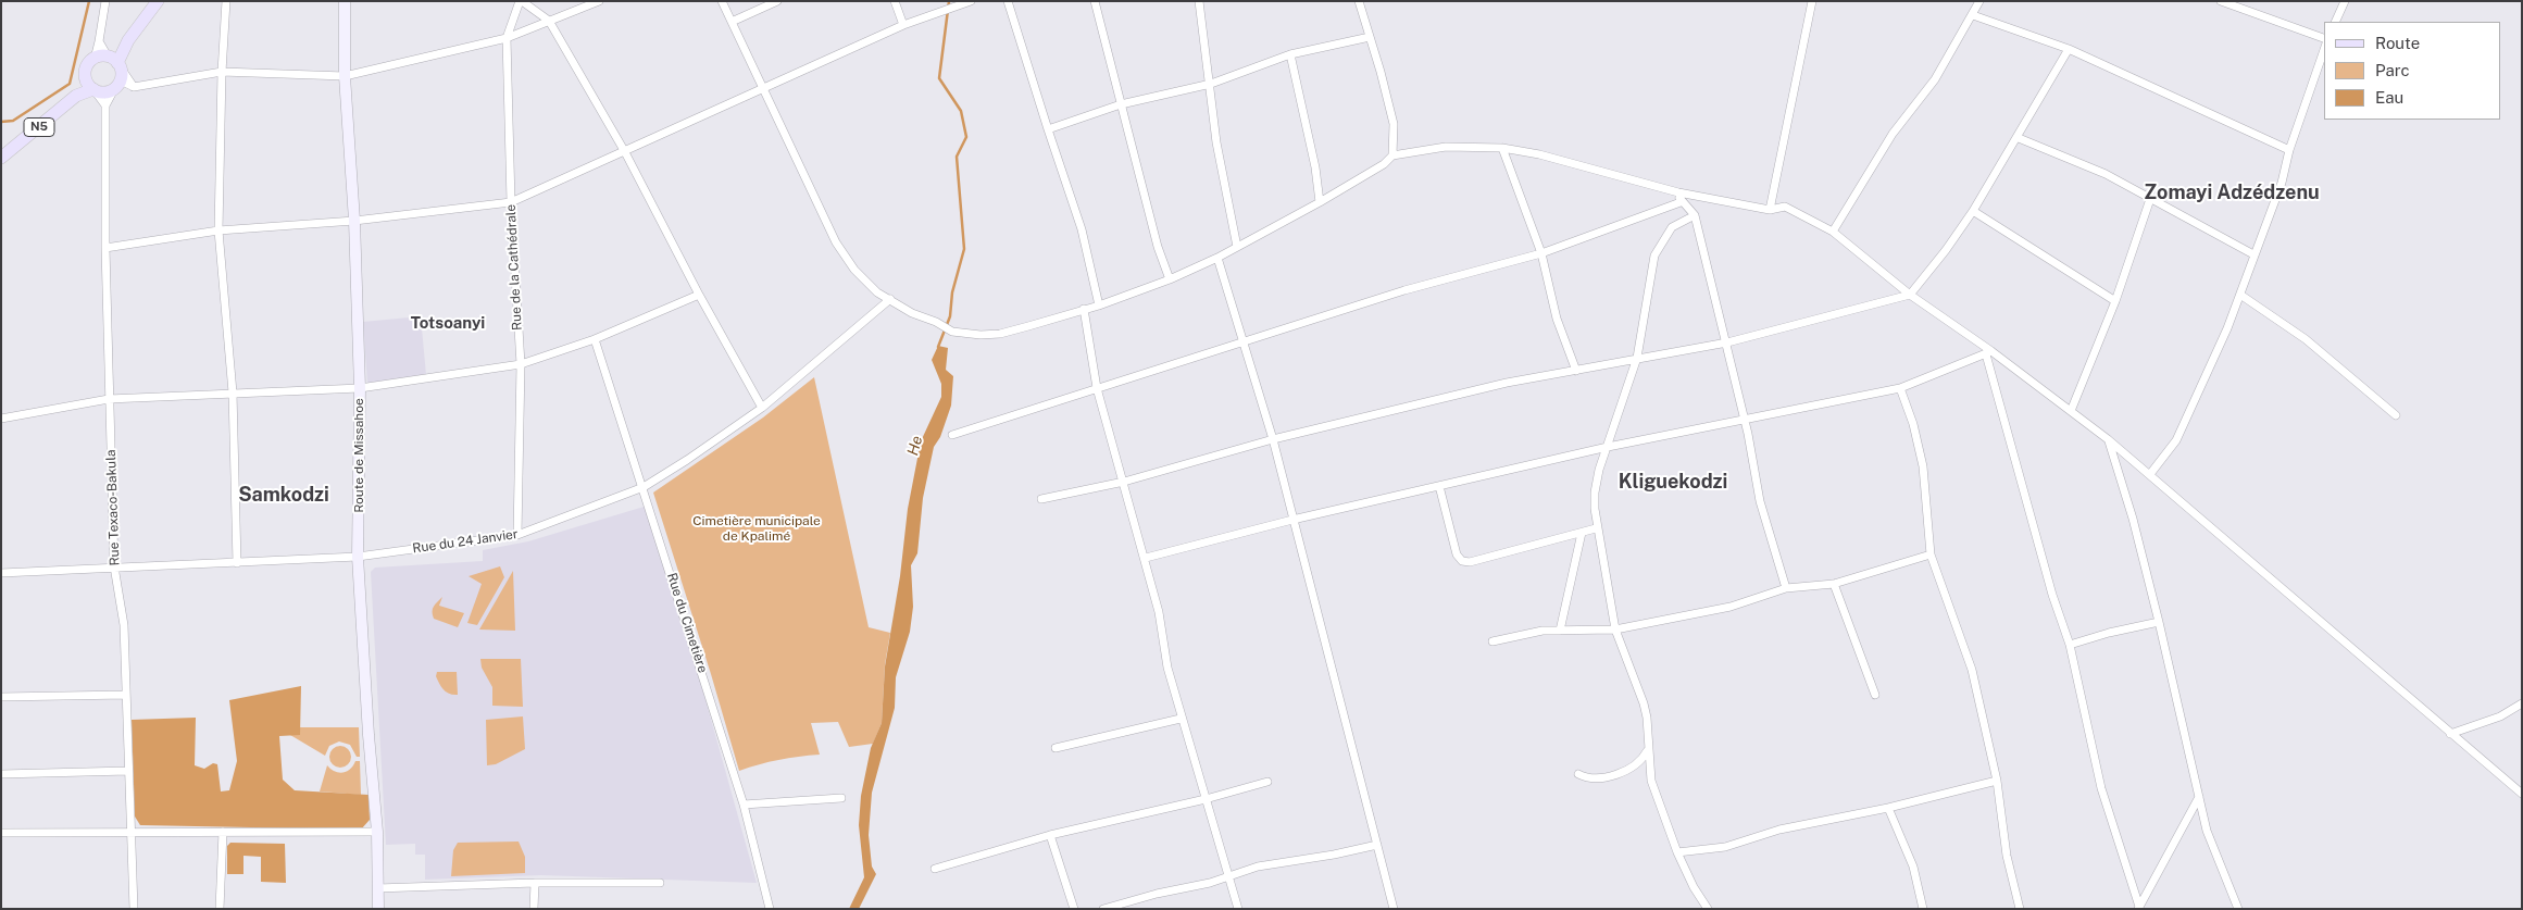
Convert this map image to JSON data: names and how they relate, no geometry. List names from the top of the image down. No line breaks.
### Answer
{"streets":{"main road":["N5","Route de Missahoe"],"street":["Rue de la Cathédrale","Rue Texaco-Bakula","Rue du 24 Janvier","Rue du Cimetière"]},"crossings":[["N5","Rue Texaco-Bakula"],["Rue de la Cathédrale","Rue du 24 Janvier"],["Route de Missahoe","Rue du 24 Janvier"],["Rue Texaco-Bakula","Rue du 24 Janvier"],["Rue du 24 Janvier","Rue du Cimetière"]],"districts":["Zomayi Adzédzenu","Totsoanyi","Kliguekodzi","Samkodzi"],"water":["He"],"parks":["Cimetière municipale de Kpalimé"],"legend":["Route","Parc","Eau"]}
